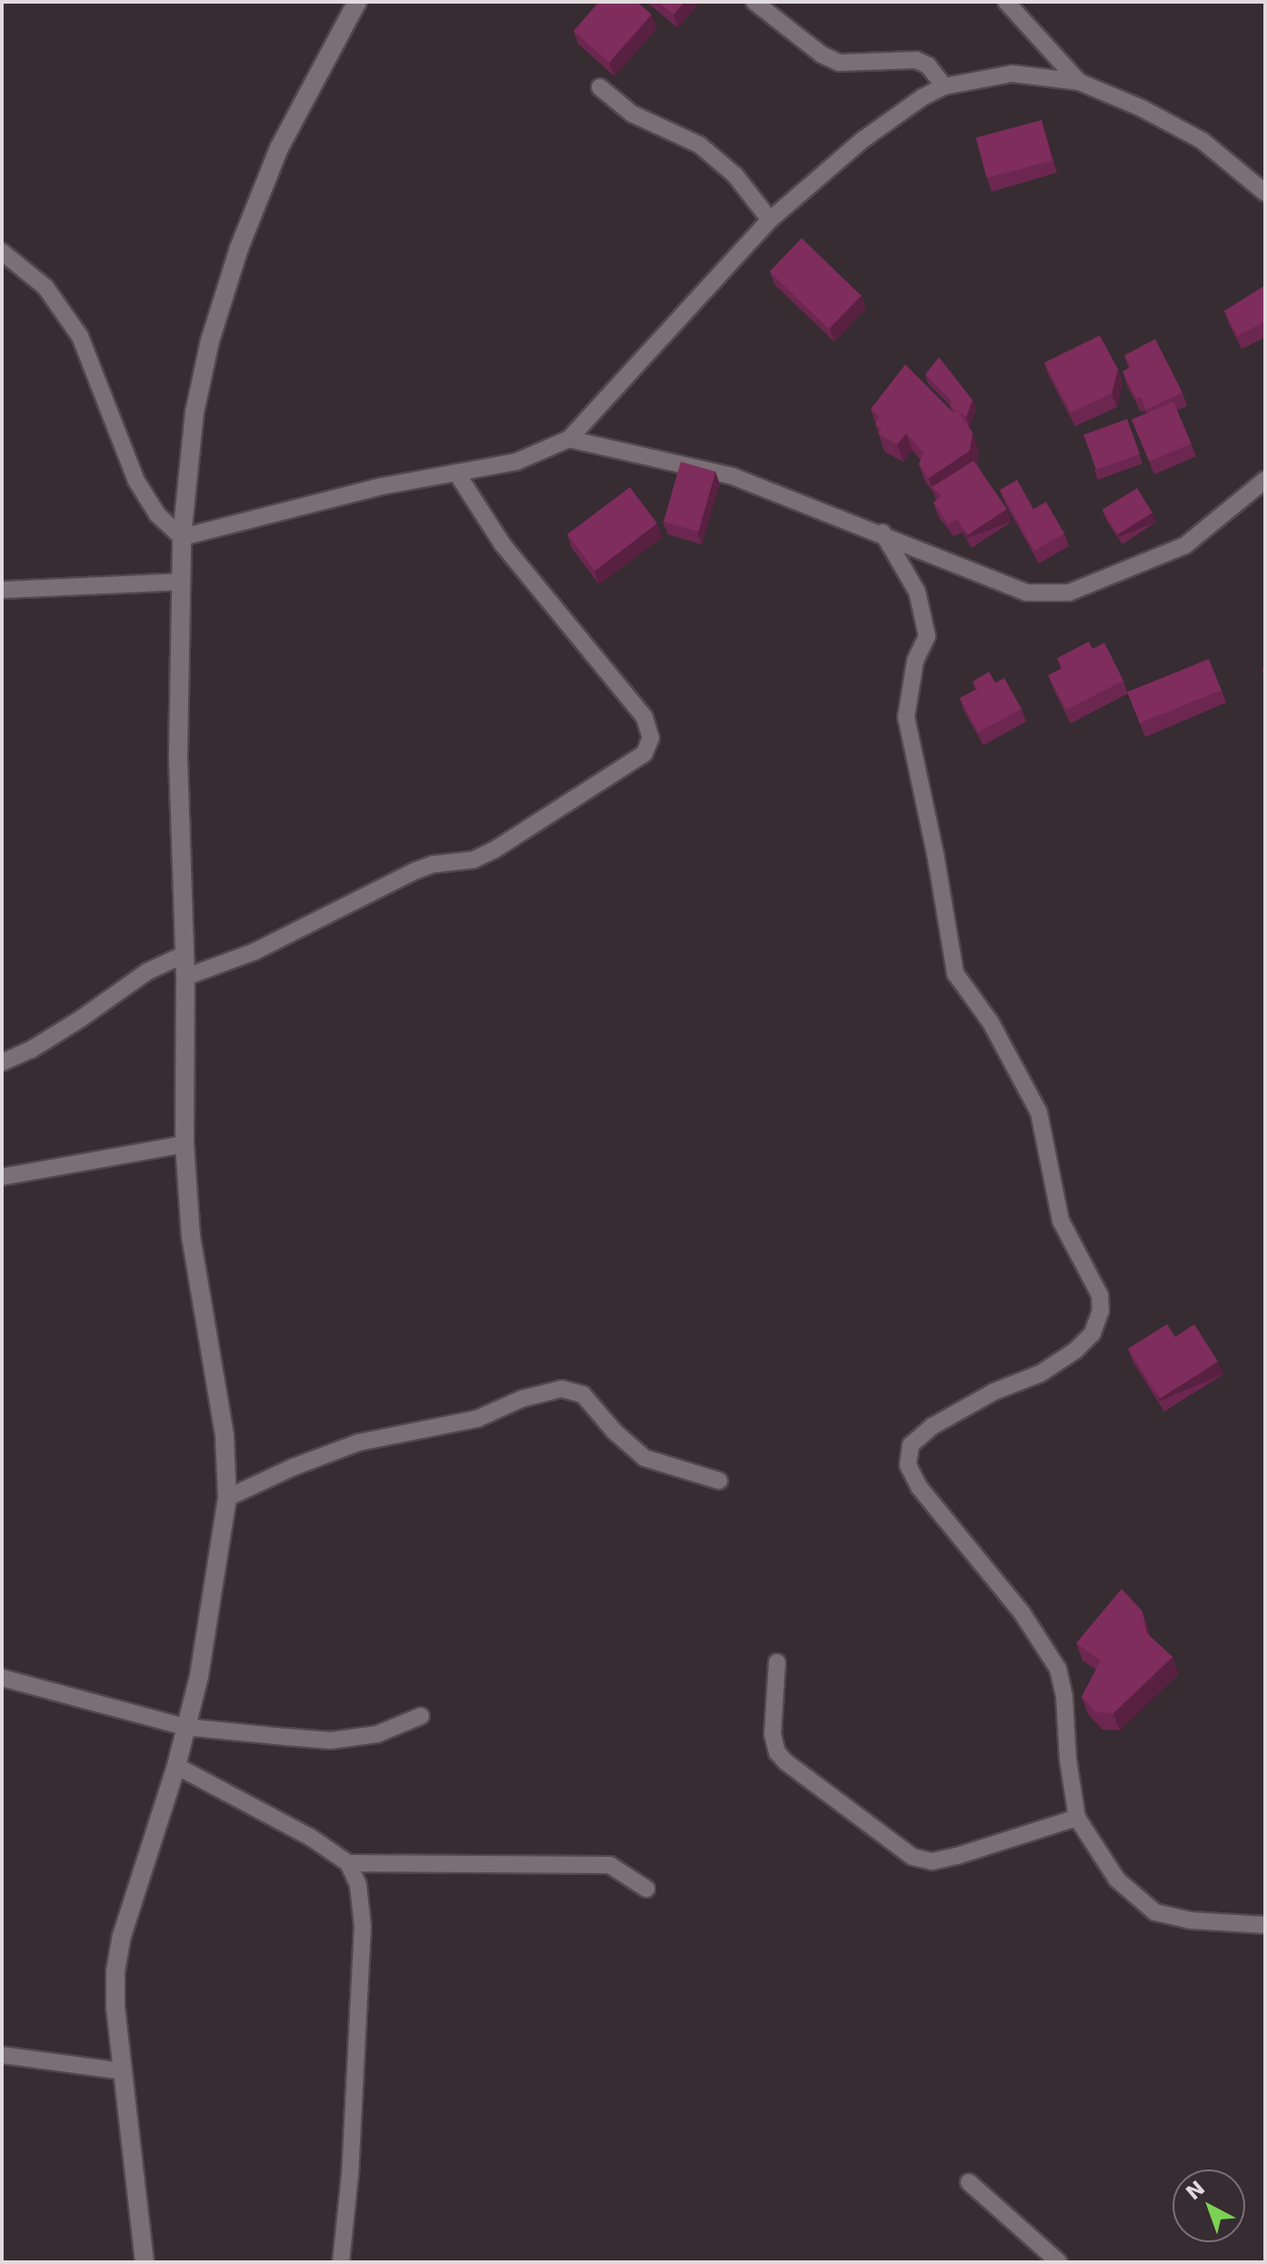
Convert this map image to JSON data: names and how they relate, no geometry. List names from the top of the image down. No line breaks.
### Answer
{"north":"top left"}
